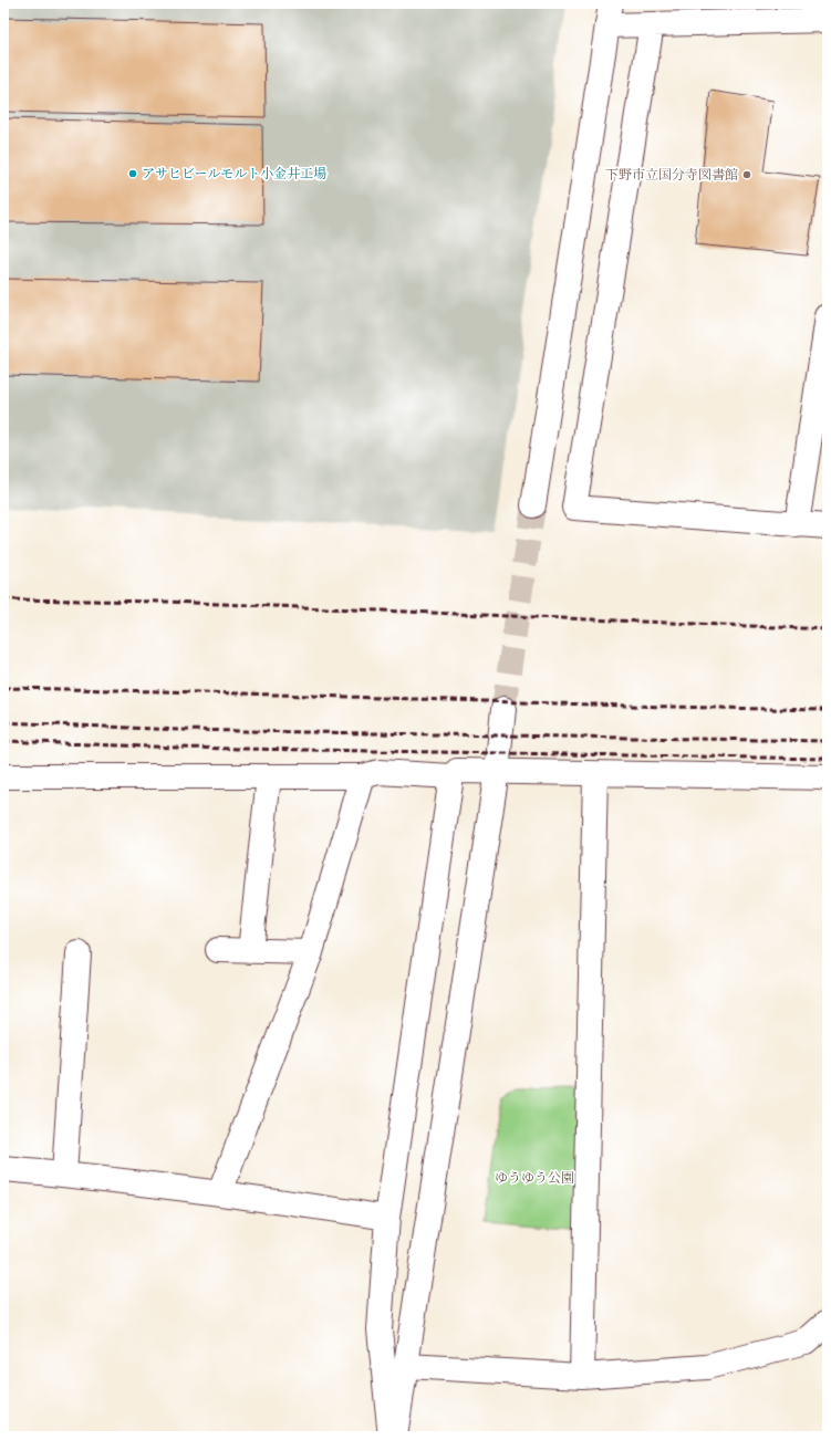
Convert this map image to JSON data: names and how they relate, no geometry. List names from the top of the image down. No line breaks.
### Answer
{"parks":["ゆうゆう公園"],"places":["アサヒビールモルト小金井工場","下野市立国分寺図書館"]}
